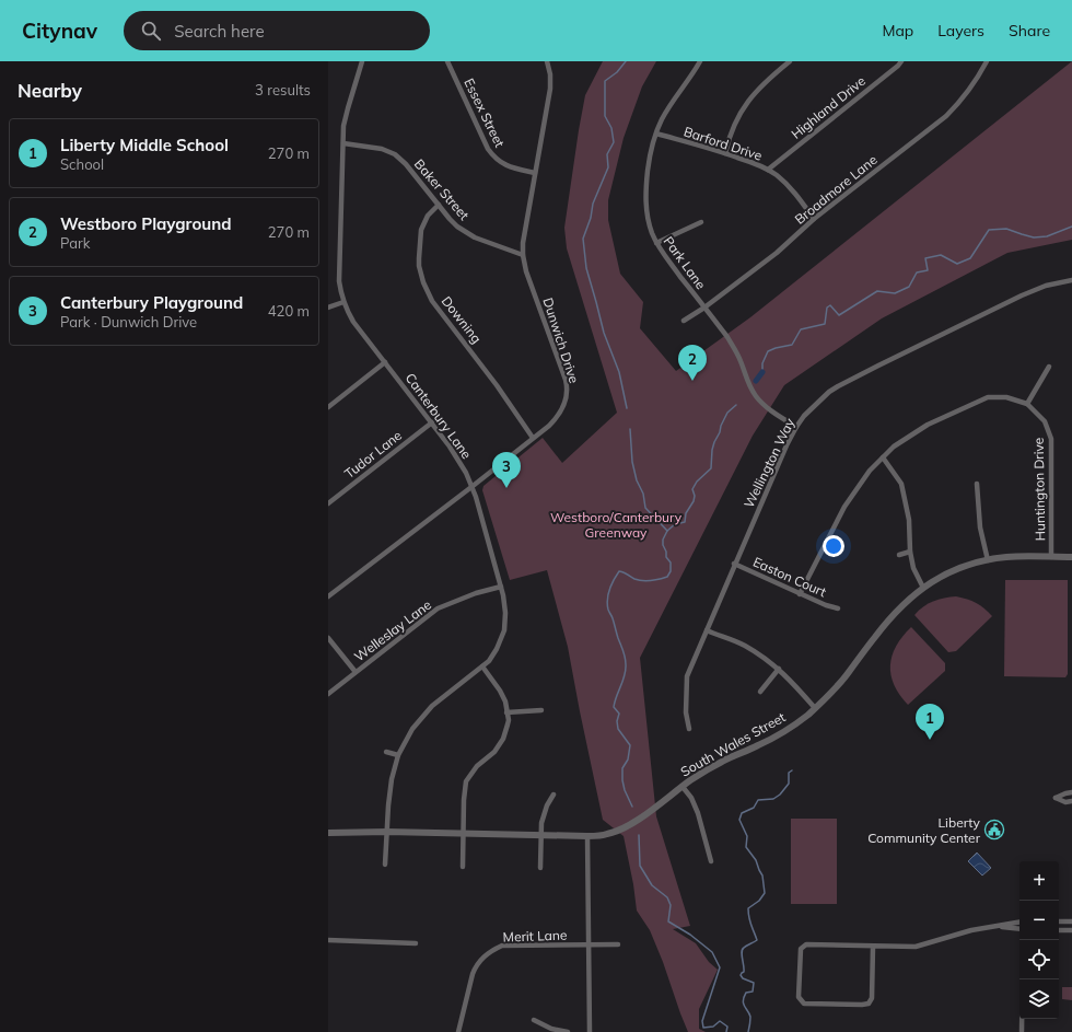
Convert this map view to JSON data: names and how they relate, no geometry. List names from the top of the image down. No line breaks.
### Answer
{"streets":{"street":["Highland Drive","Essex Street","Barford Drive","Baker Street","Broadmore Lane","Park Lane","Downing","Dunwich Drive","Canterbury Lane","Tudor Lane","Wellington Way","Huntington Drive","Easton Court","Welleslay Lane","South Wales Street","Merit Lane"]},"crossings":[["Highland Drive","Barford Drive"],["Essex Street","Dunwich Drive"],["Barford Drive","Broadmore Lane"],["Barford Drive","Park Lane"],["Baker Street","Downing"],["Baker Street","Dunwich Drive"],["Baker Street","Canterbury Lane"],["Broadmore Lane","Park Lane"],["Park Lane","Wellington Way"],["Downing","Dunwich Drive"],["Dunwich Drive","Canterbury Lane"],["Canterbury Lane","Tudor Lane"],["Canterbury Lane","Welleslay Lane"],["Canterbury Lane","South Wales Street"],["Wellington Way","Easton Court"],["Huntington Drive","Easton Court"],["Huntington Drive","South Wales Street"]],"parks":["Westboro/Canterbury Greenway"],"places":{"public building":["Liberty Community Center"]},"page":{"header":"Citynav","search":"Search here","nav":["Map","Layers","Share"],"heading":["Nearby","3 results"],"list":[{"mark":"1","name":"Liberty Middle School","note":"School","value":"270 m"},{"mark":"2","name":"Westboro Playground","note":"Park","value":"270 m"},{"mark":"3","name":"Canterbury Playground","note":"Park · Dunwich Drive","value":"420 m"}],"pins":["2","3","1"],"map_buttons":["+","−"]}}
